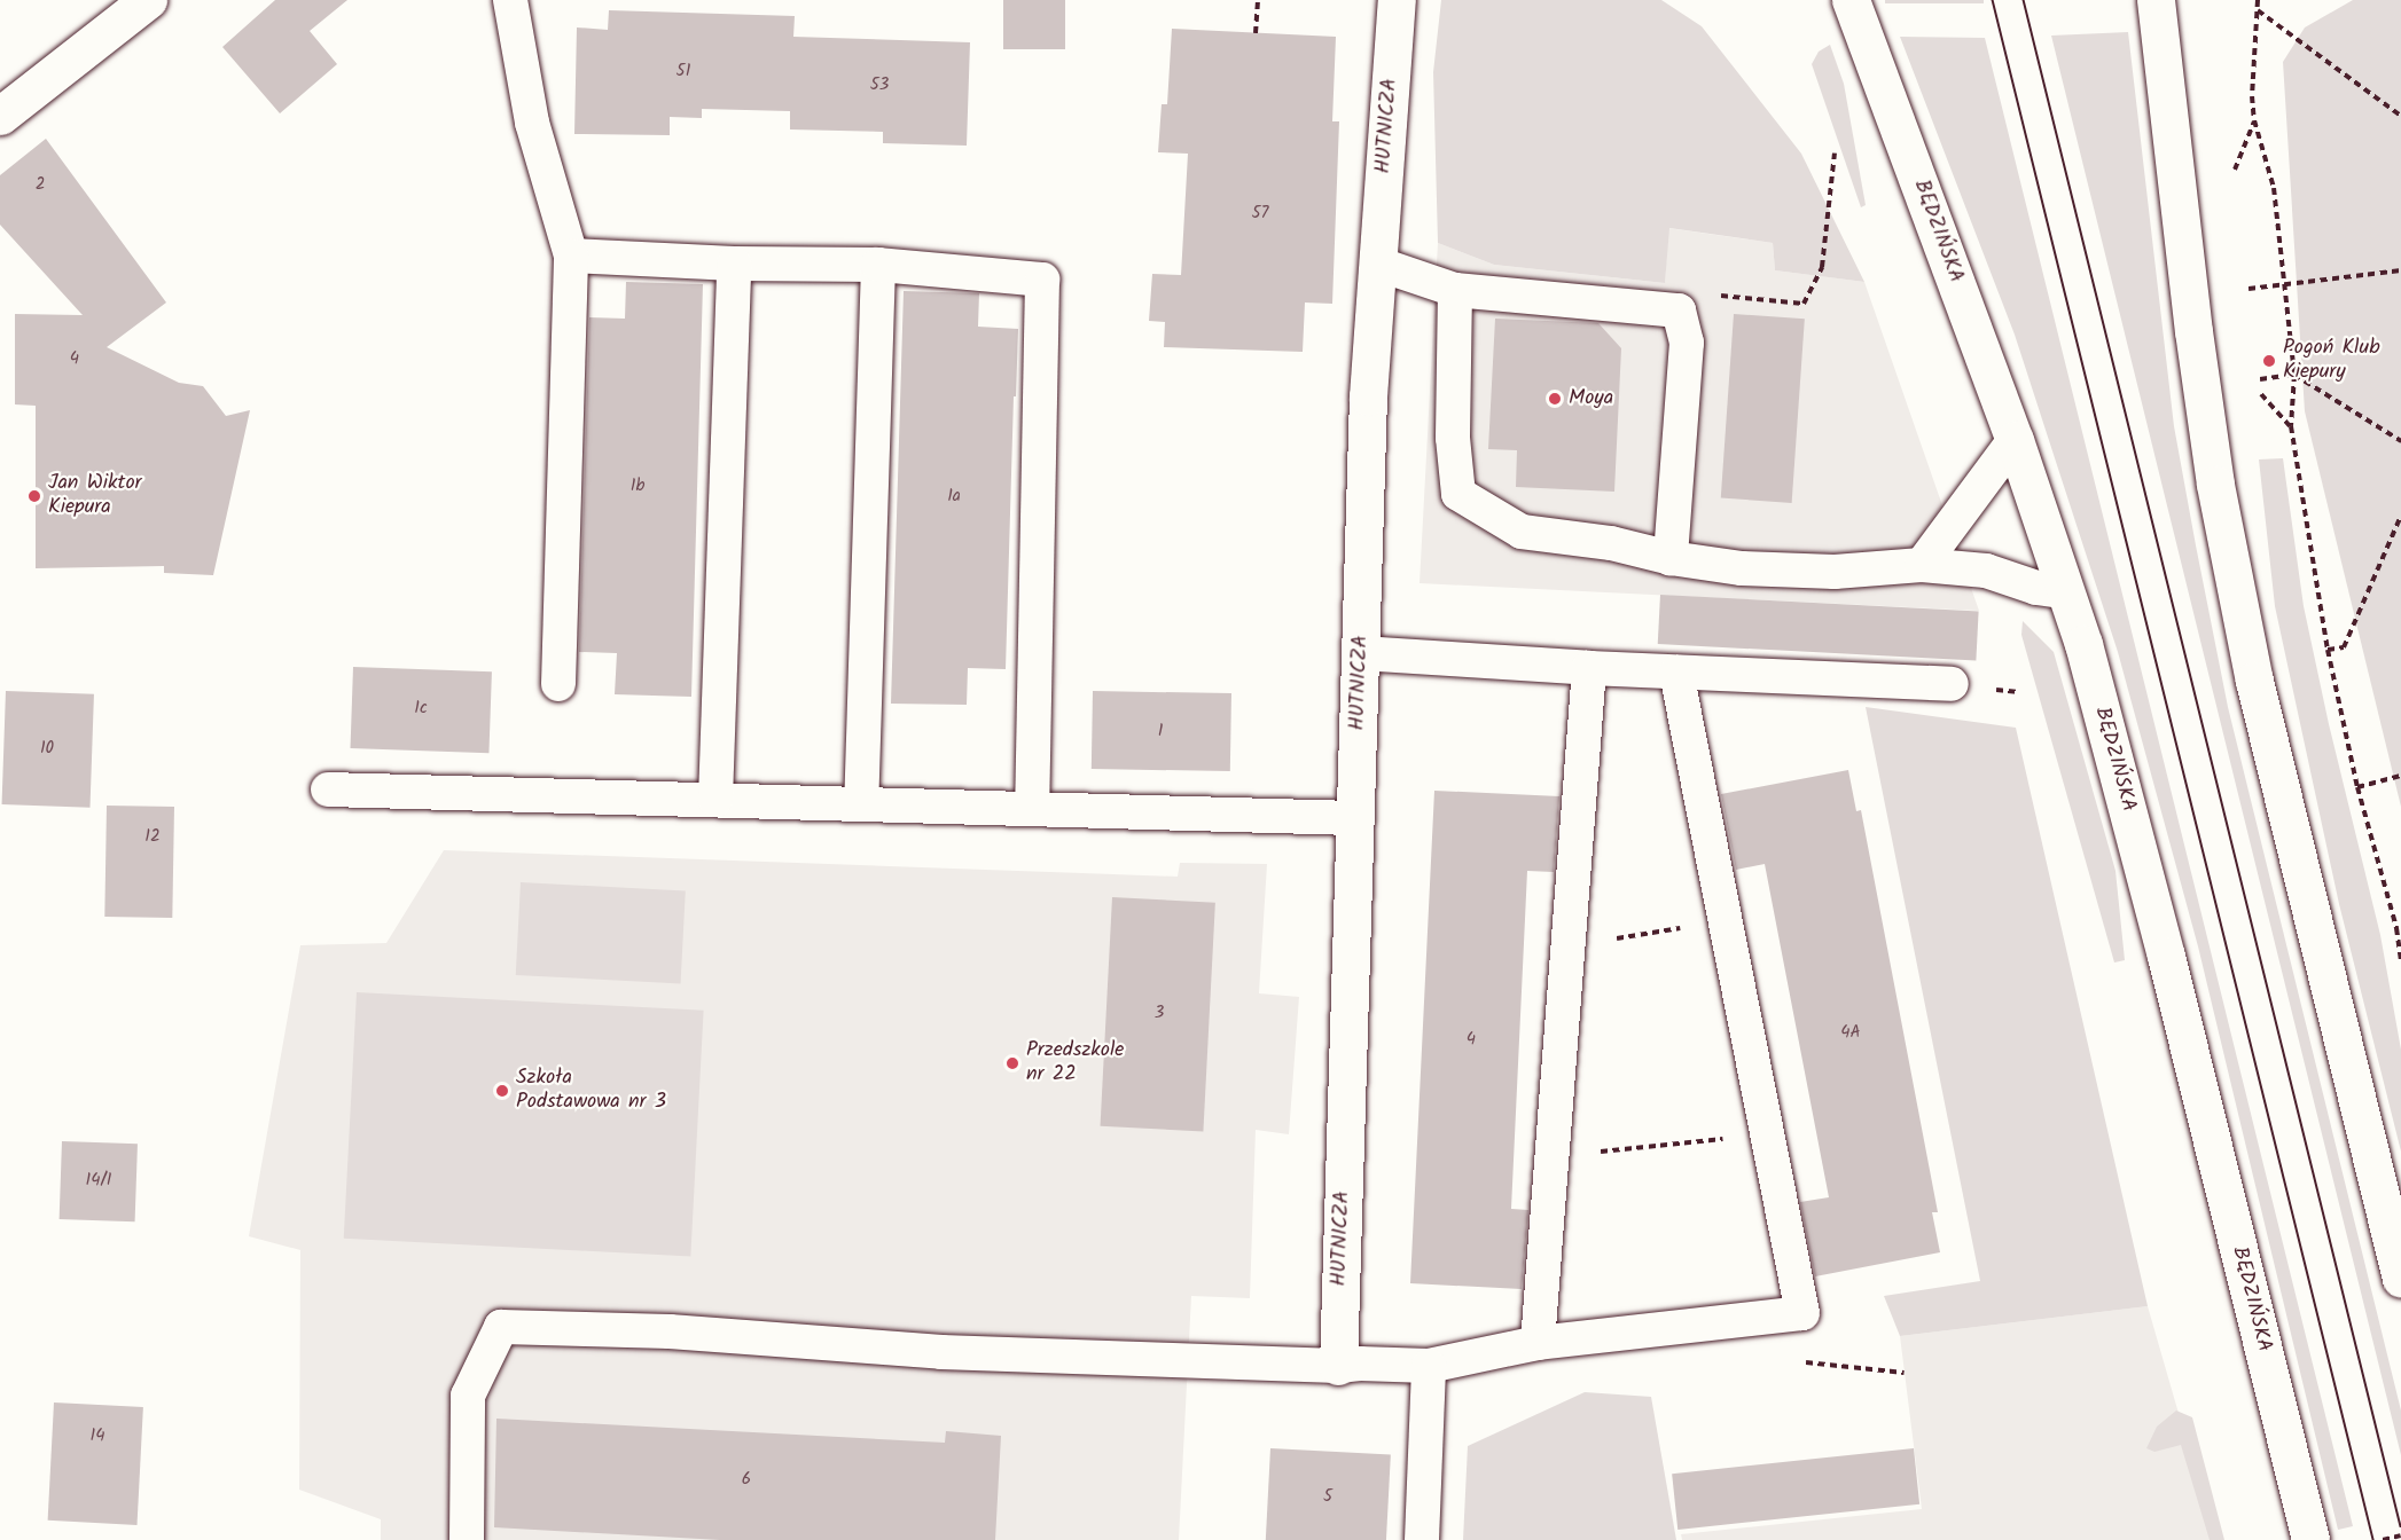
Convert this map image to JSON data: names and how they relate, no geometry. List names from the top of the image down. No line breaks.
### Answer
{"streets":{"street":["HUTNICZA","BĘDZIŃSKA"]},"places":["Pogoń Klub Kiepury","Moya","Jan Wiktor Kiepura","Przedszkole nr 22","Szkoła Podstawowa nr 3"],"house_numbers":["51","53","2","57","4","1b","1a","1c","1","10","12","3","4A","4","14/I","14","6","5"]}
